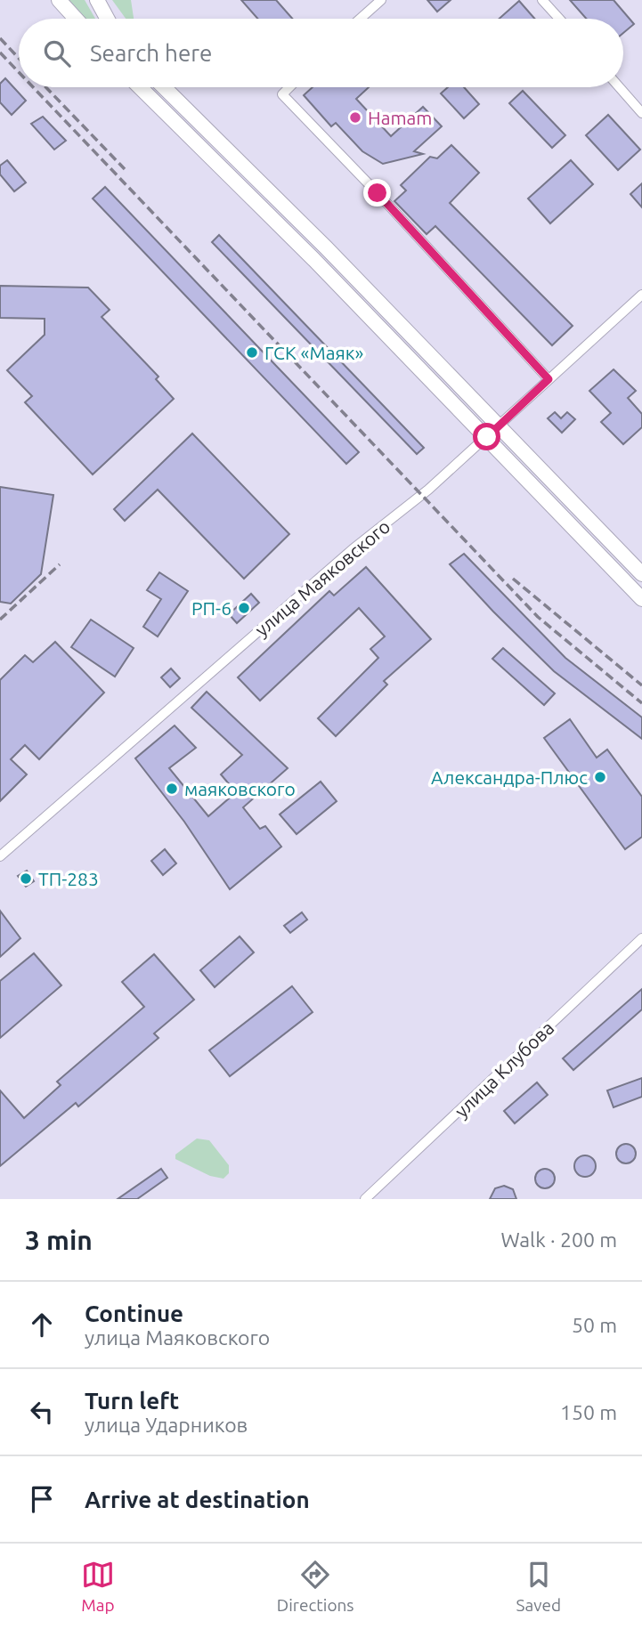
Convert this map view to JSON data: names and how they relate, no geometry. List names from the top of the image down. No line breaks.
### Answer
{"streets":{"street":["улица Маяковского","улица Клубова"]},"places":["Hamam","ГСК «Маяк»","РП-6","Александра-Плюс","маяковского","ТП-283"],"page":{"search":"Search here","heading":["3 min","Walk · 200 m"],"list":[["Continue","улица Маяковского","50 m"],["Turn left","улица Ударников","150 m"],"Arrive at destination"],"nav":["Map","Directions","Saved"]}}
